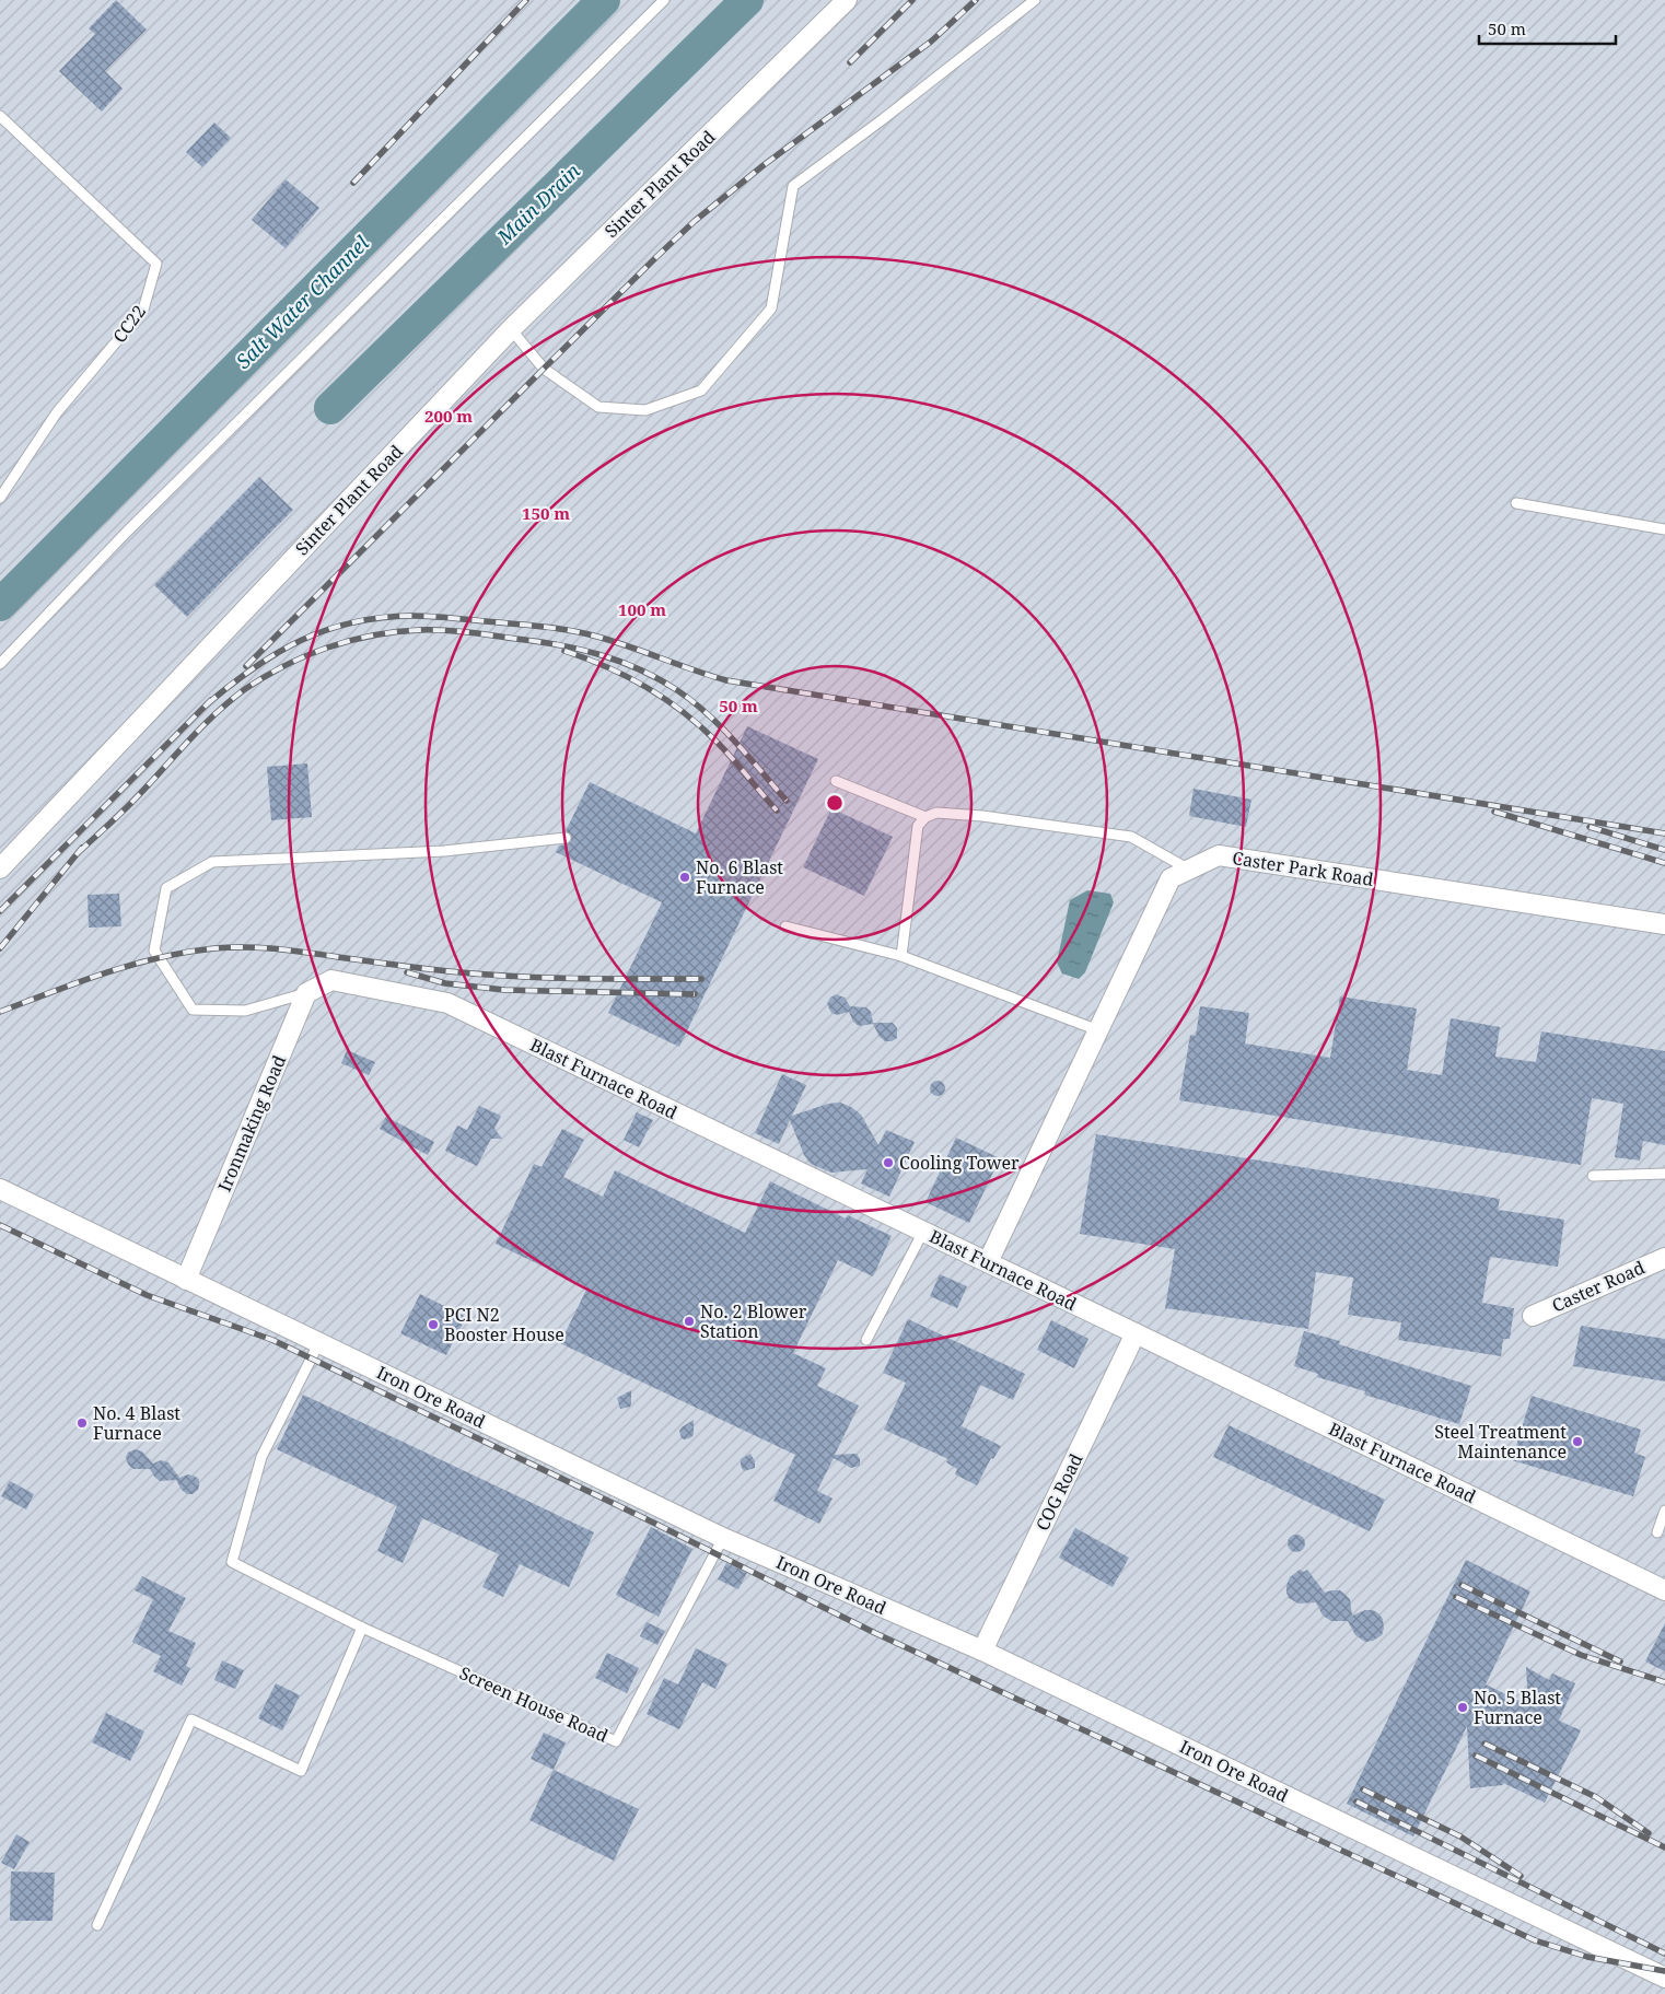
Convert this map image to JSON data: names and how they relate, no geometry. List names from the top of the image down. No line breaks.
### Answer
{"streets":{"street":["Sinter Plant Road","Caster Park Road","Blast Furnace Road","Ironmaking Road","Caster Road","Iron Ore Road","COG Road"],"lane":["CC22","Screen House Road"]},"crossings":[["Caster Park Road","Blast Furnace Road"],["Blast Furnace Road","Ironmaking Road"],["Blast Furnace Road","COG Road"],["Ironmaking Road","Iron Ore Road"],["Iron Ore Road","COG Road"],["Iron Ore Road","Screen House Road"]],"water":["Main Drain","Salt Water Channel"],"places":["No. 6 Blast Furnace","Cooling Tower","No. 2 Blower Station","PCI N2 Booster House","No. 4 Blast Furnace","Steel Treatment Maintenance","No. 5 Blast Furnace"],"scale_bar":"50 m","rings":["200 m","150 m","100 m","50 m"]}
